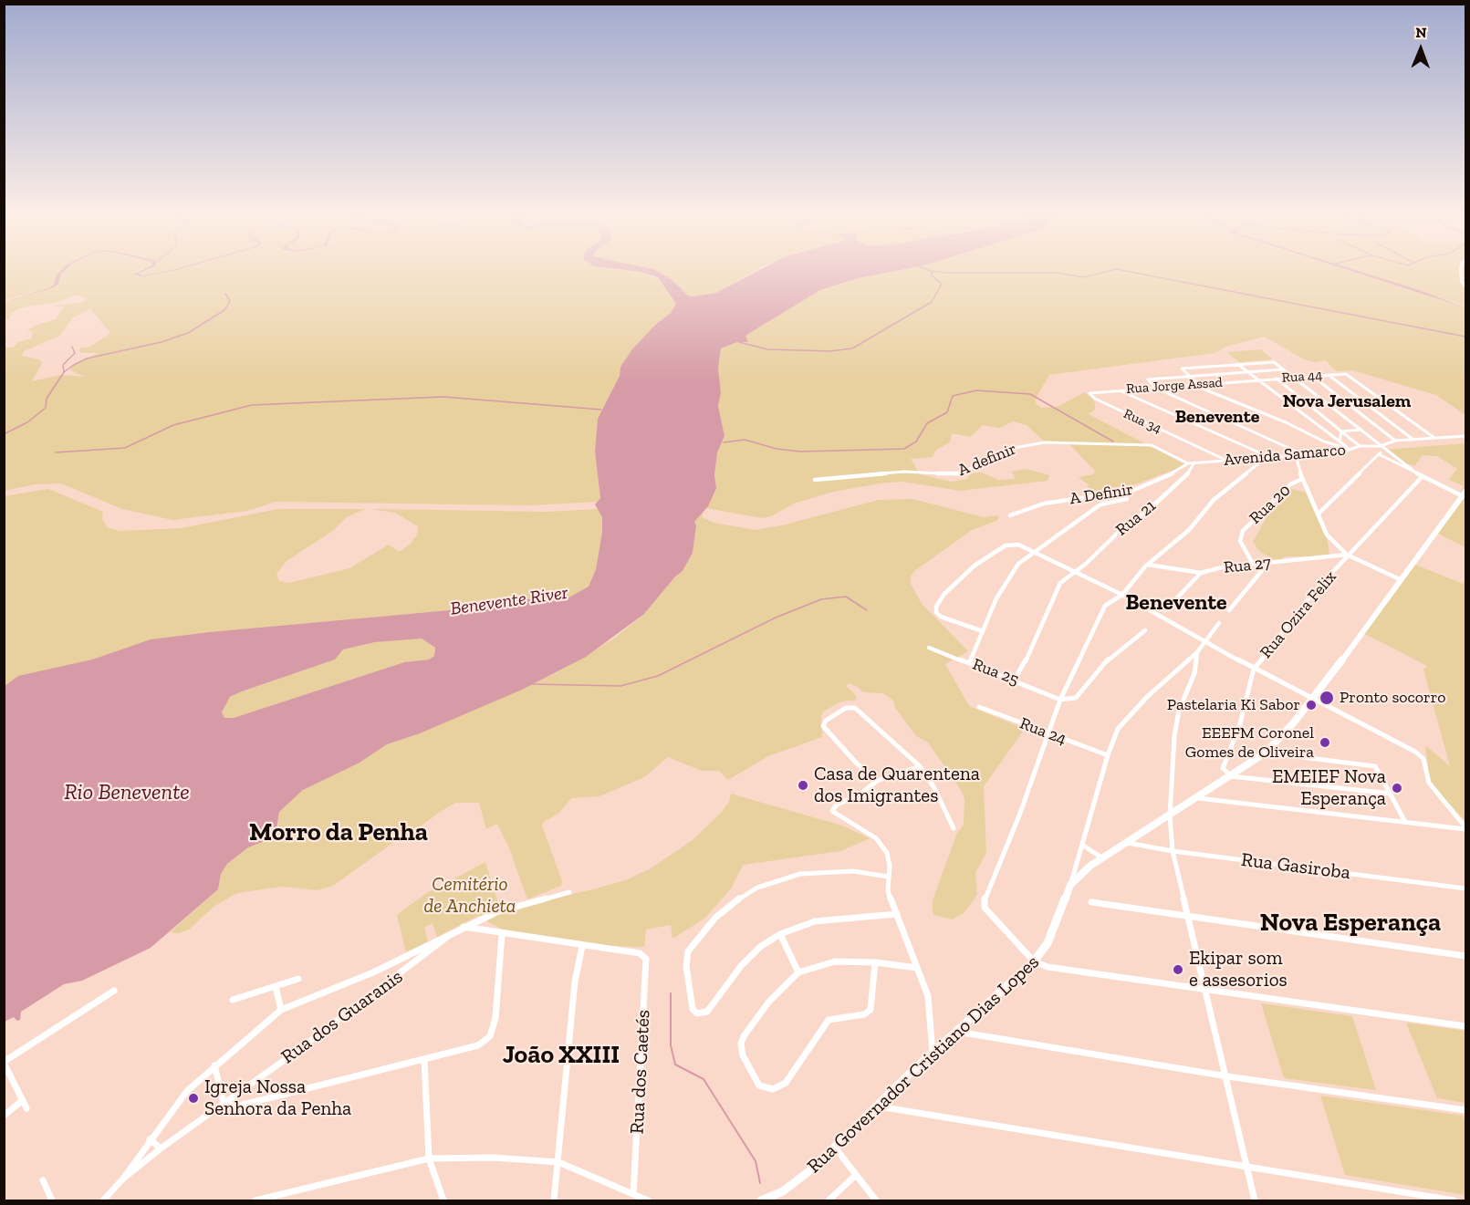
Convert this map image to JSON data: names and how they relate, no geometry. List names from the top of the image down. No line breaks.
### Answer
{"streets":{"street":["Rua 44","Rua Jorge Assad","Rua 34","Avenida Samarco","A definir","A Definir","Rua 20","Rua 21","Rua 27","Rua Ozira Felix","Rua 25","Rua 24","Rua Gasiroba","Rua dos Guaranis","Rua Governador Cristiano Dias Lopes","Rua dos Caetés"]},"crossings":[["Rua 44","Rua Jorge Assad"],["Rua Jorge Assad","Rua 34"],["Rua 34","Avenida Samarco"],["Avenida Samarco","A definir"],["Avenida Samarco","A Definir"],["Avenida Samarco","Rua 21"],["A definir","A Definir"],["Rua 20","Rua 27"],["Rua 21","Rua 25"],["Rua 27","Rua Ozira Felix"],["Rua Ozira Felix","Rua Governador Cristiano Dias Lopes"],["Rua Gasiroba","Rua Governador Cristiano Dias Lopes"]],"districts":["Nova Jerusalem","Benevente","Benevente","Morro da Penha","Nova Esperança","João XXIII"],"water":["Benevente River","Rio Benevente"],"parks":["Cemitério de Anchieta"],"places":["Pronto socorro","Pastelaria Ki Sabor","EEEFM Coronel Gomes de Oliveira","Casa de Quarentena dos Imigrantes","EMEIEF Nova Esperança","Ekipar som e assesorios","Igreja Nossa Senhora da Penha"],"north":"top"}
